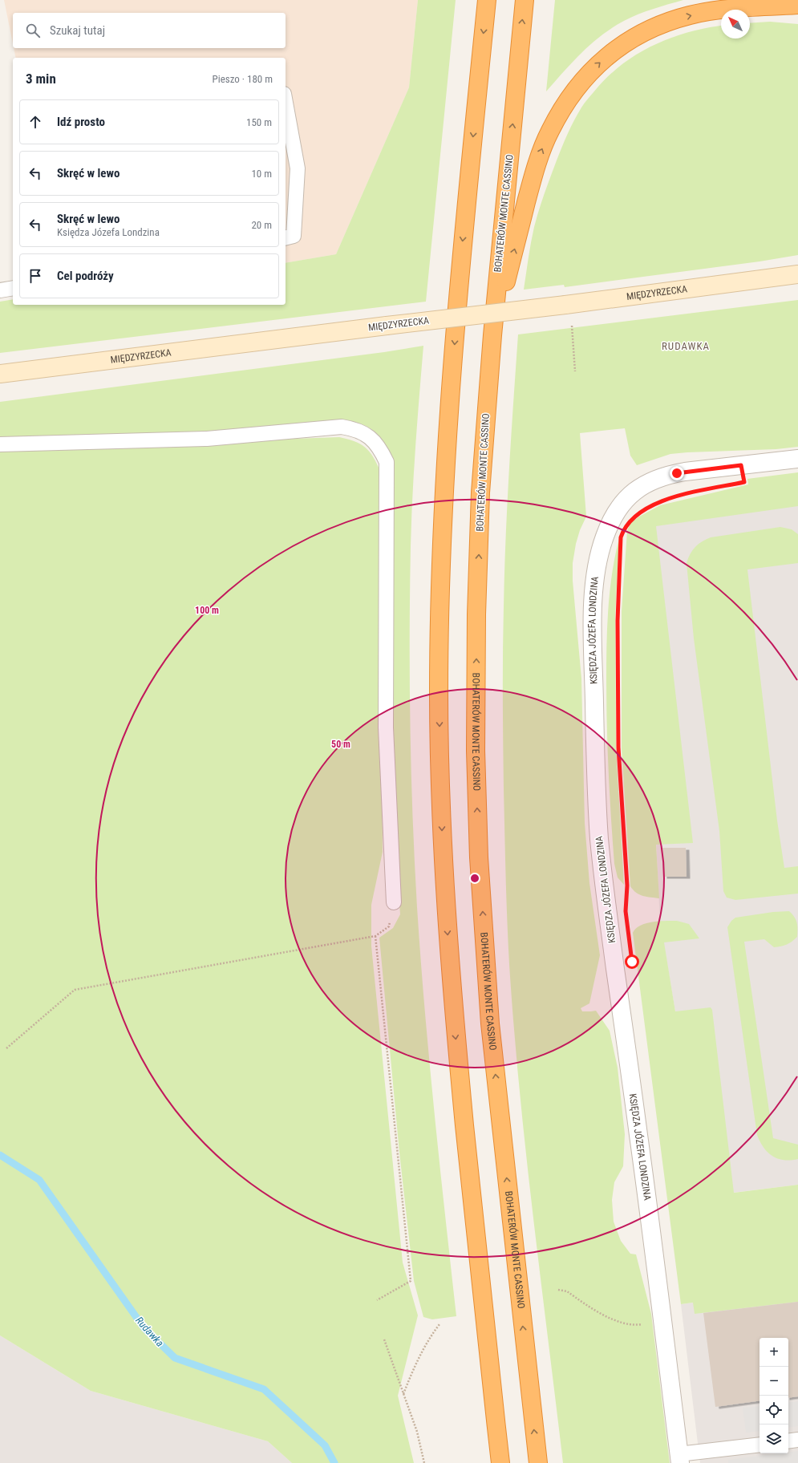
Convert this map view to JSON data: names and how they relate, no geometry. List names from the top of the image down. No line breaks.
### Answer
{"streets":{"highway":["BOHATERÓW MONTE CASSINO"],"main road":["MIĘDZYRZECKA"],"street":["KSIĘDZA JÓZEFA LONDZINA"]},"districts":["RUDAWKA"],"water":["Rudawka"],"north":"top left","page":{"search":"Szukaj tutaj","heading":["3 min","Pieszo · 180 m"],"list":[["Idź prosto","150 m"],["Skręć w lewo","10 m"],["Skręć w lewo","Księdza Józefa Londzina","20 m"],"Cel podróży"],"map_buttons":["+","−"]},"rings":["100 m","50 m"]}
